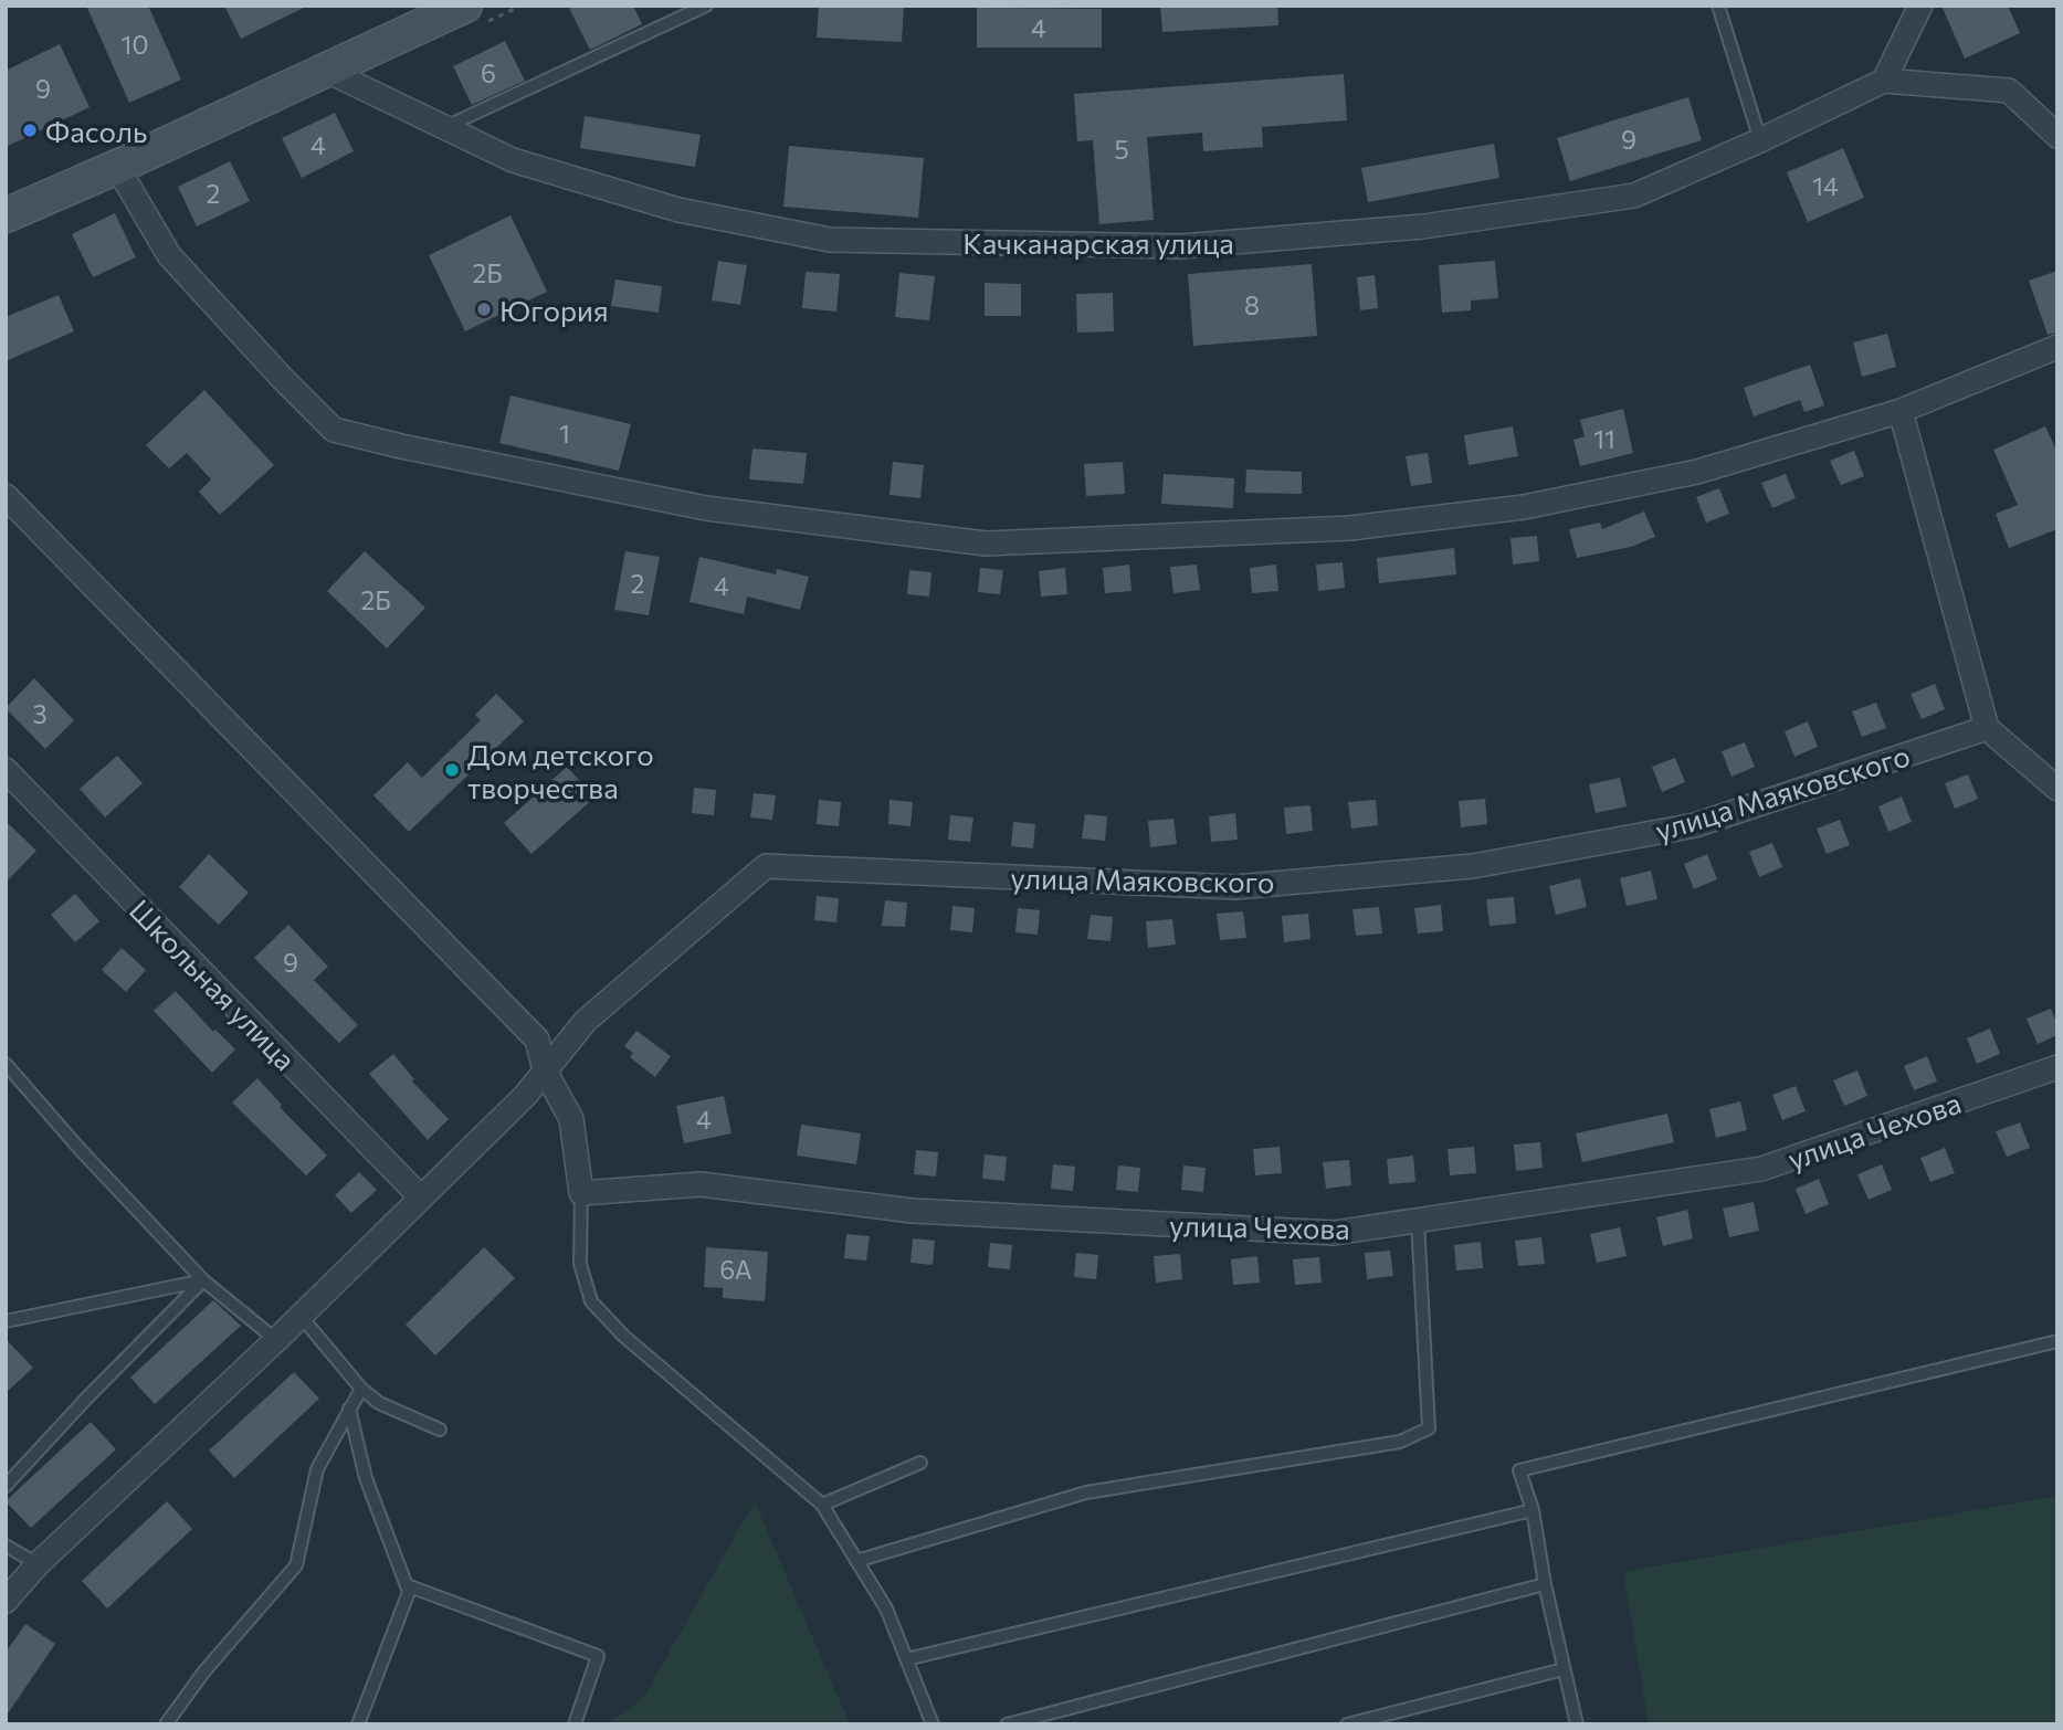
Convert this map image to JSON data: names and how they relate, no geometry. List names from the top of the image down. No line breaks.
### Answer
{"streets":{"street":["Качканарская улица","улица Маяковского","Школьная улица","улица Чехова"]},"crossings":[["улица Маяковского","Школьная улица"]],"places":["Фасоль","Югория","Дом детского творчества"],"house_numbers":["4","10","6","9","9","4","5","14","2","2Б","8","1","11","2","4","2Б","3","9","4","6А"]}
